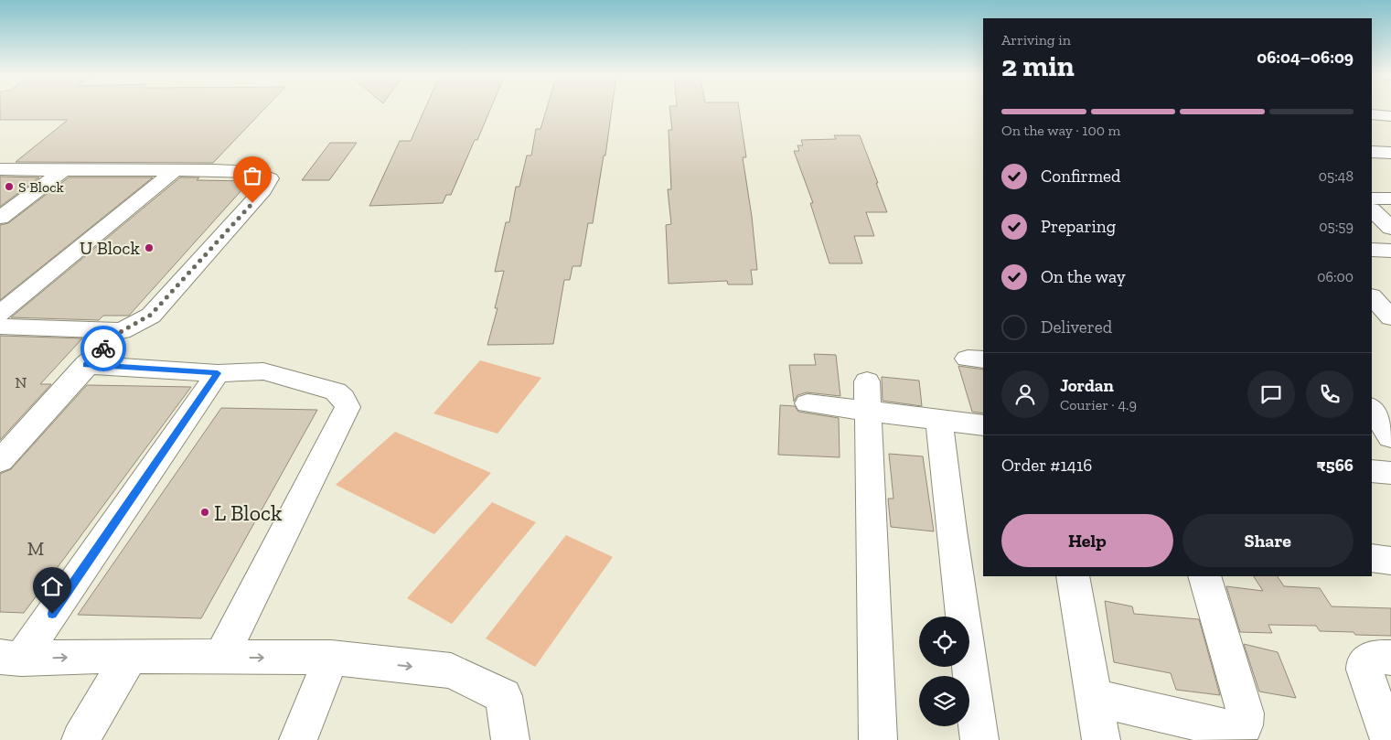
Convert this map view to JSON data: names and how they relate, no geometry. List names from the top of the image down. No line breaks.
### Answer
{"places":["S Block","U Block","L Block"],"house_numbers":["N","M"],"page":{"heading":["2 min","Arriving in","06:04–06:09"],"panel":["Jordan","Courier · 4.9","Order #1416","₹566"],"bar":"On the way · 100 m","list":[["Confirmed","05:48"],["Preparing","05:59"],["On the way","06:00"],"Delivered"],"buttons":["Help","Share"]}}
